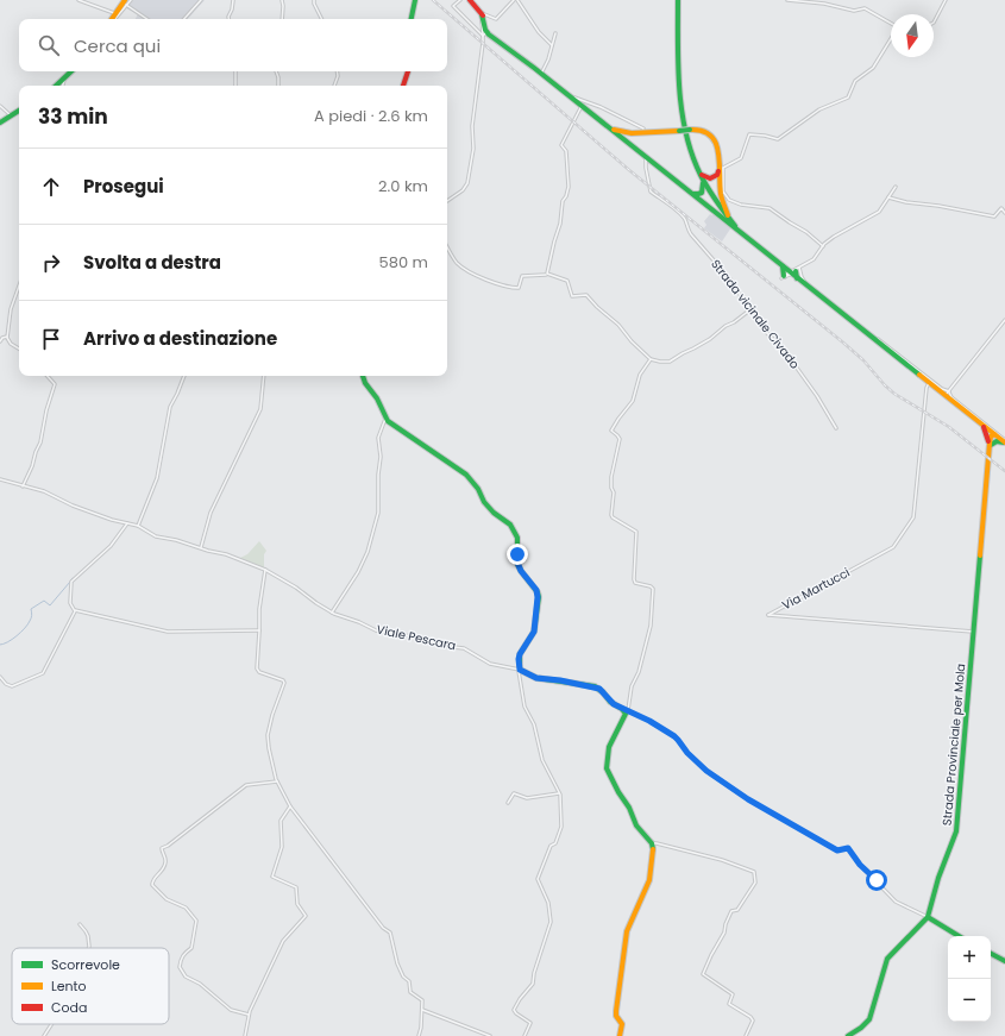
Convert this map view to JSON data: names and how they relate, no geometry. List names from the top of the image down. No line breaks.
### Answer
{"streets":{"street":["Strada vicinale Civado","Via Martucci","Viale Pescara","Strada Provinciale per Mola"]},"crossings":[["Via Martucci","Strada Provinciale per Mola"]],"legend":["Scorrevole","Lento","Coda"],"north":"bottom","page":{"search":"Cerca qui","heading":["33 min","A piedi · 2.6 km"],"list":[["Prosegui","2.0 km"],["Svolta a destra","580 m"],"Arrivo a destinazione"],"map_buttons":["+","−"]}}
